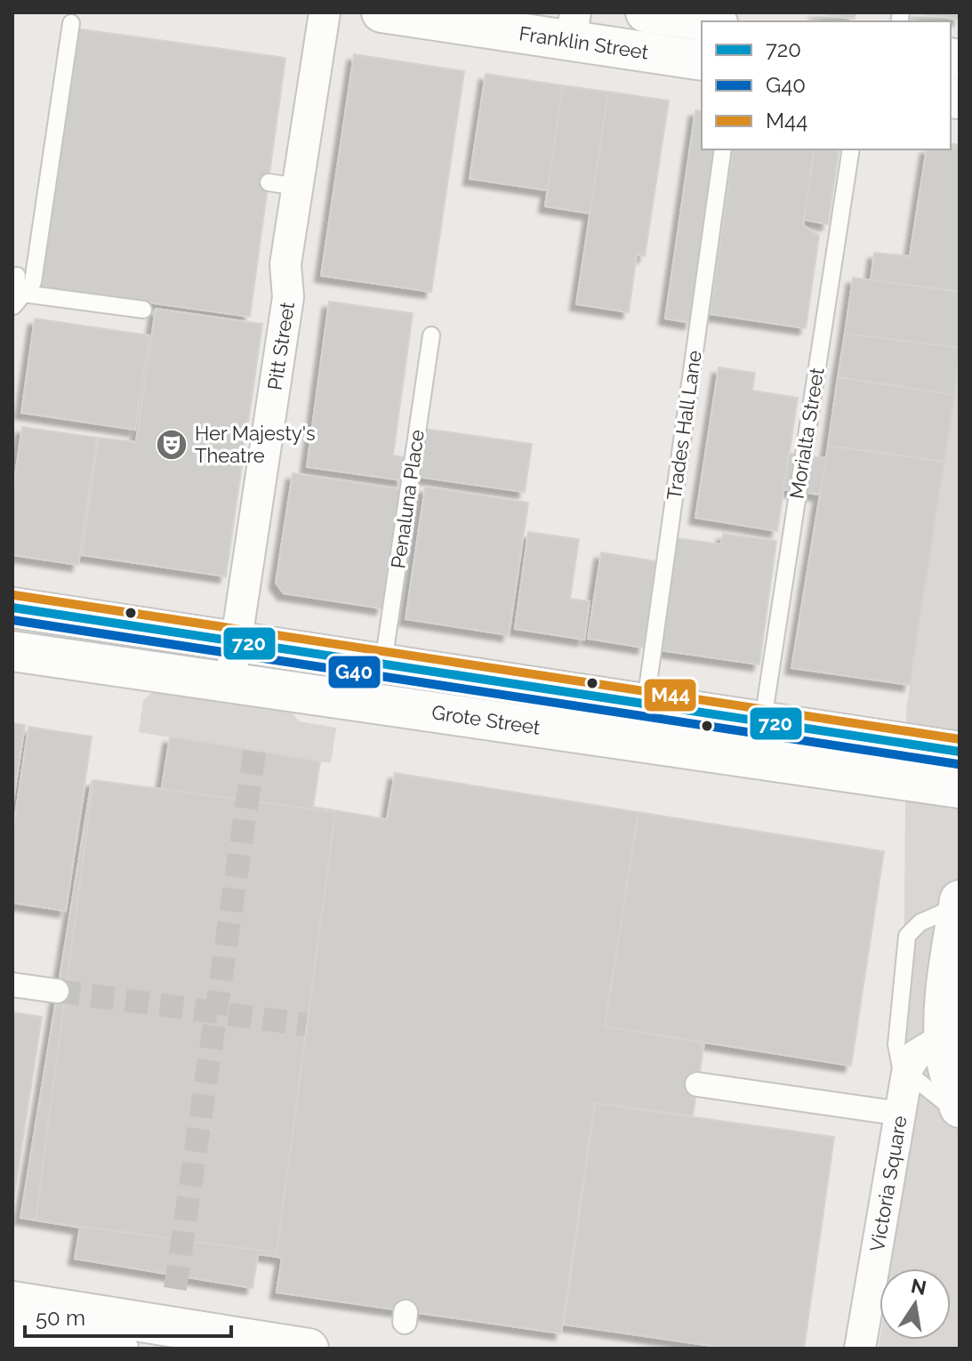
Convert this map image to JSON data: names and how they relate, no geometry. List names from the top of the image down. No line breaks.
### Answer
{"streets":{"main road":["Franklin Street","Grote Street"],"street":["Pitt Street","Victoria Square"],"lane":["Trades Hall Lane","Morialta Street","Penaluna Place"]},"crossings":[["Pitt Street","Grote Street"],["Trades Hall Lane","Grote Street"],["Morialta Street","Grote Street"],["Penaluna Place","Grote Street"]],"places":{"theatre":["Her Majesty's Theatre"]},"lines":["transit line M44","transit line 720","transit line G40"],"legend":["720","G40","M44"],"scale_bar":"50 m","north":"top"}
